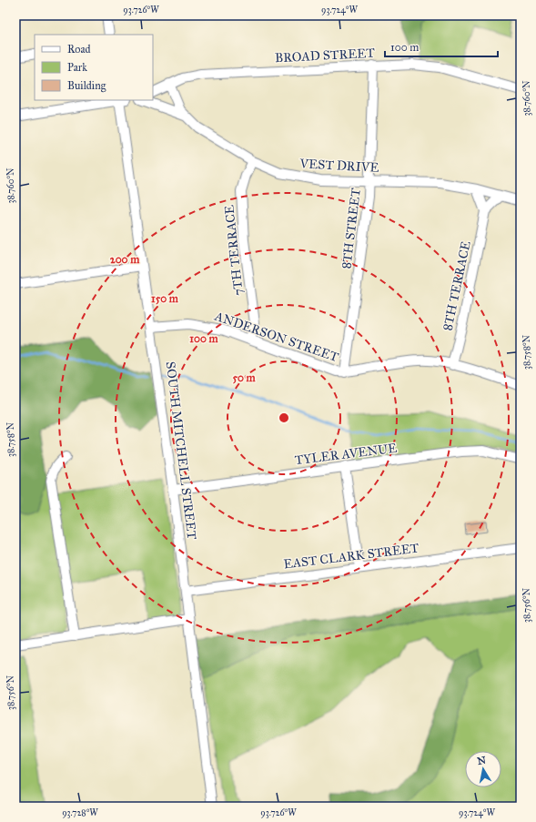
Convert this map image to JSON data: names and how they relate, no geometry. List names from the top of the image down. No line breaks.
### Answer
{"streets":{"street":["BROAD STREET","VEST DRIVE","8TH STREET","7TH TERRACE","8TH TERRACE","ANDERSON STREET","SOUTH MITCHELL STREET","TYLER AVENUE","EAST CLARK STREET"]},"crossings":[["BROAD STREET","VEST DRIVE"],["BROAD STREET","8TH STREET"],["VEST DRIVE","8TH STREET"],["VEST DRIVE","7TH TERRACE"],["8TH STREET","ANDERSON STREET"],["7TH TERRACE","ANDERSON STREET"],["8TH TERRACE","ANDERSON STREET"],["ANDERSON STREET","SOUTH MITCHELL STREET"],["SOUTH MITCHELL STREET","TYLER AVENUE"],["SOUTH MITCHELL STREET","EAST CLARK STREET"]],"legend":["Road","Park","Building"],"scale_bar":"100 m","north":"top","coordinates":["93.726°W","93.724°W","38.760°N","38.758°N","38.756°N","93.728°W"],"rings":["200 m","150 m","100 m","50 m"]}
